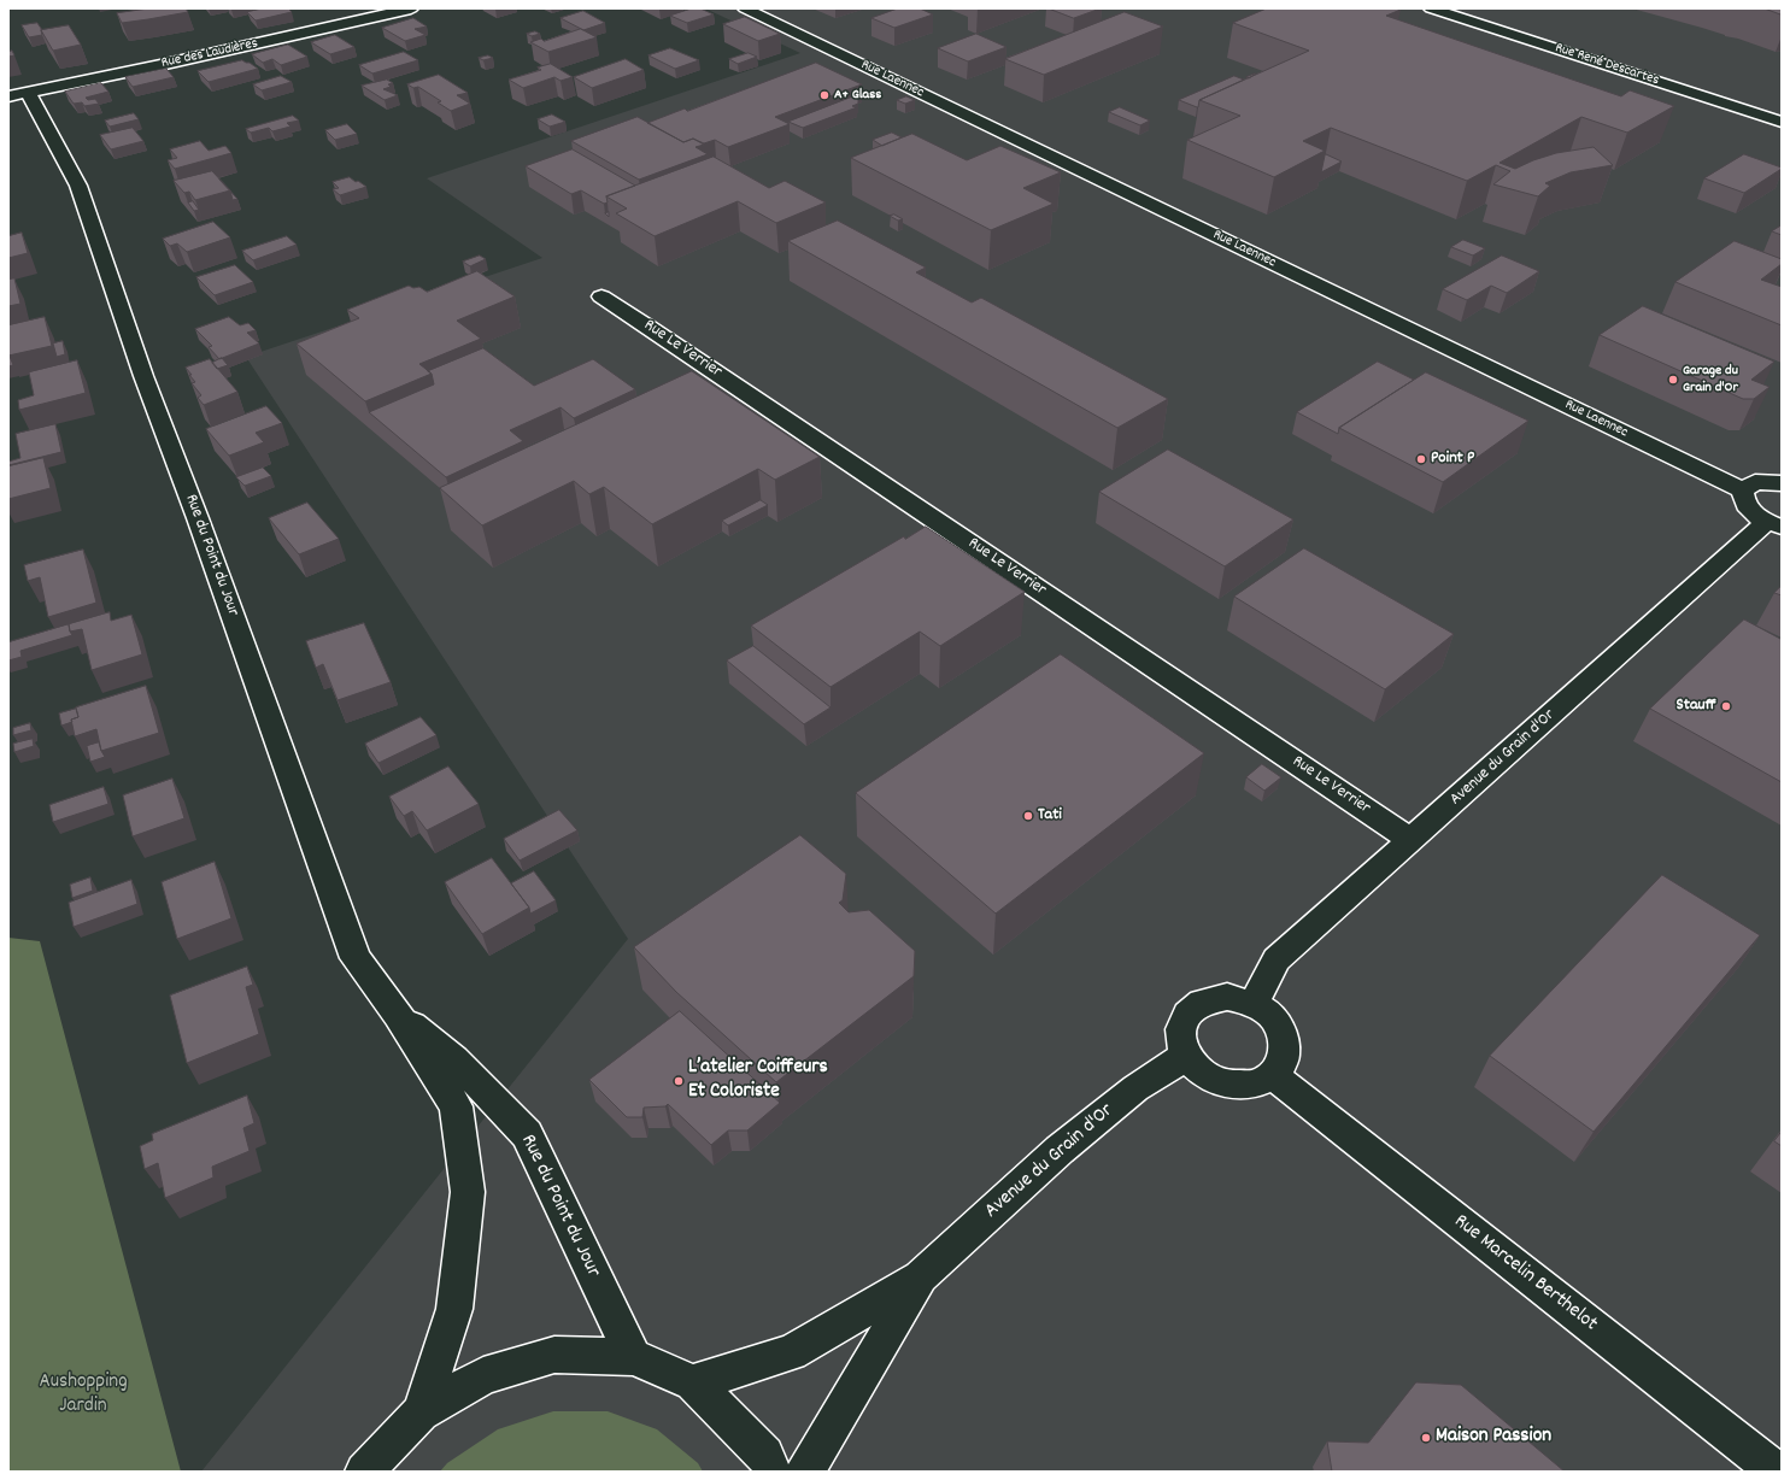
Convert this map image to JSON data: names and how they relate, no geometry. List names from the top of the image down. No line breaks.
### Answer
{"streets":{"street":["Rue des Laudières","Rue René Descartes","Rue Laennec","Rue Le Verrier","Rue du Point du Jour","Avenue du Grain d'Or","Rue Marcelin Berthelot"]},"crossings":[["Rue des Laudières","Rue du Point du Jour"],["Rue Le Verrier","Avenue du Grain d'Or"],["Avenue du Grain d'Or","Rue Marcelin Berthelot"]],"parks":["Aushopping Jardin"],"places":["A+ Glass","Garage du Grain d'Or","Point P","Stauff","Tati","L’atelier Coiffeurs Et Coloriste","Maison Passion"]}
